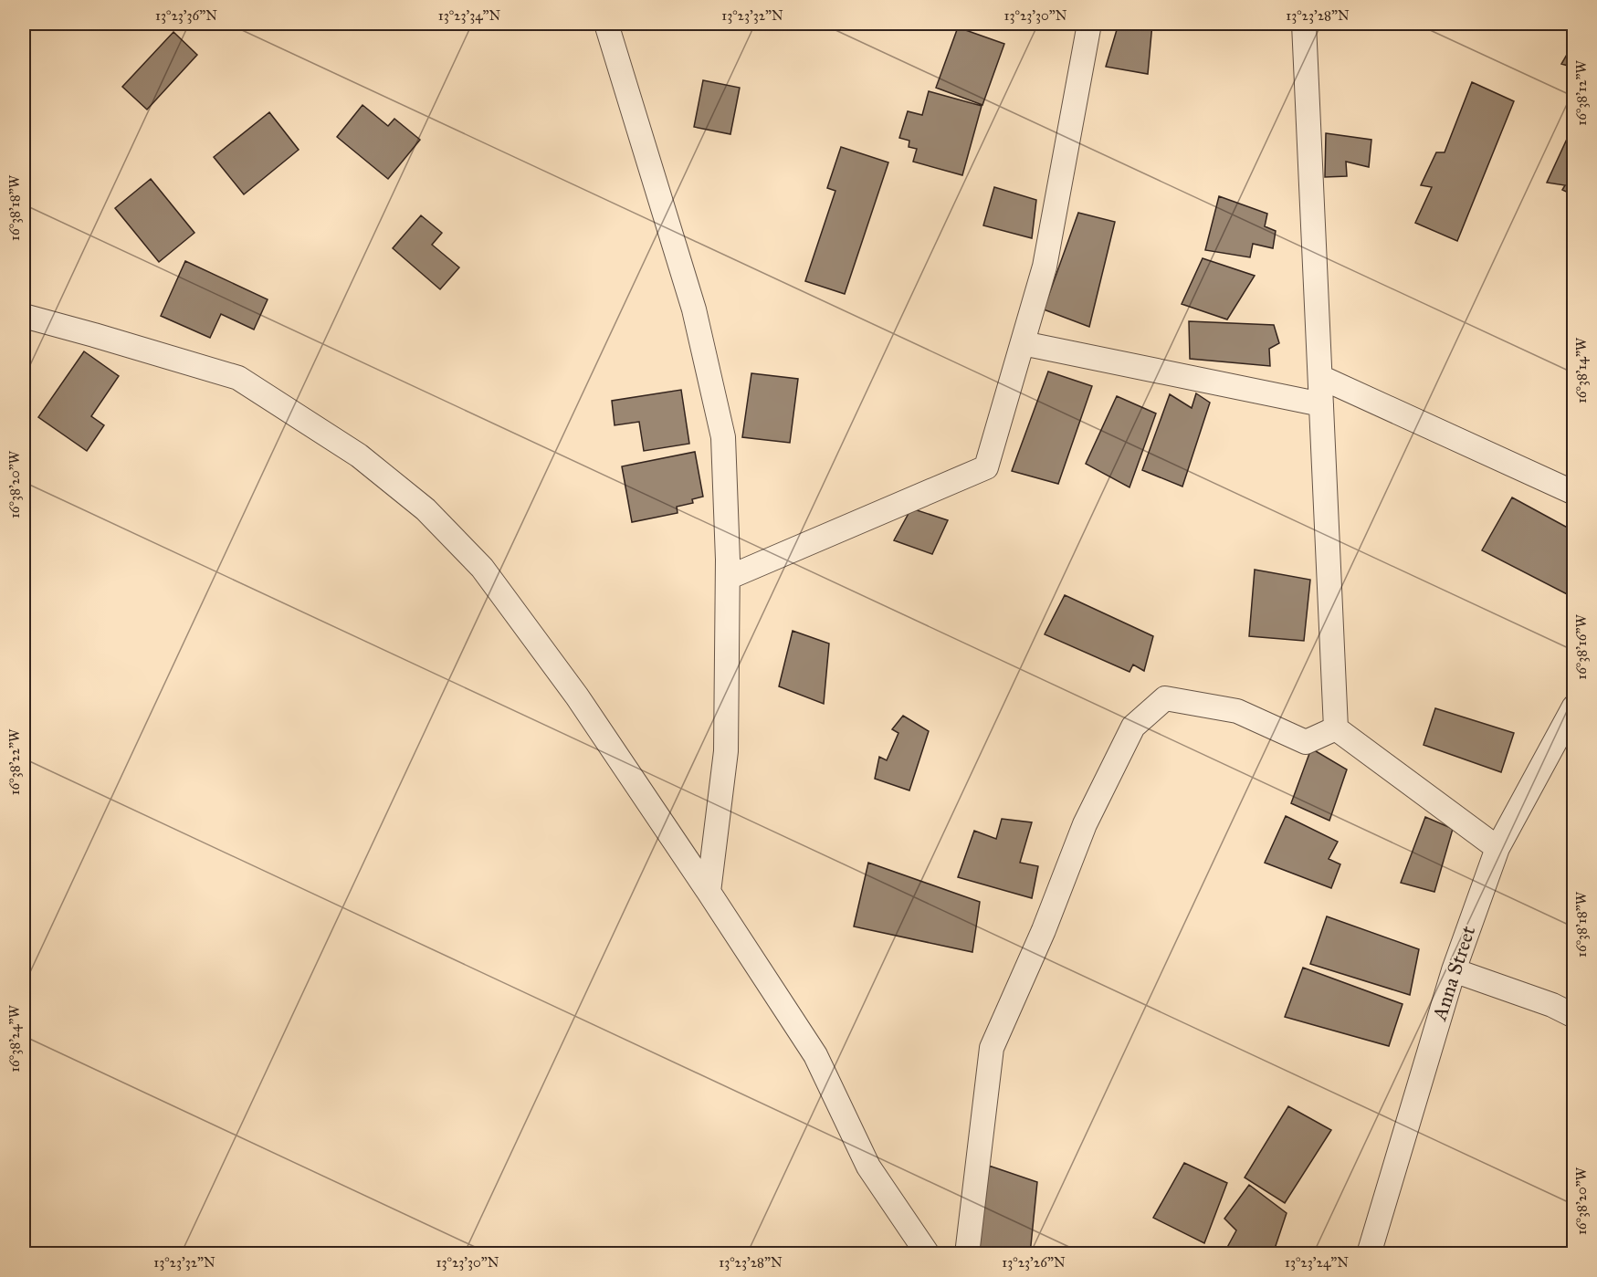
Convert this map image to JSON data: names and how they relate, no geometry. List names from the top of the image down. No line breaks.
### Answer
{"streets":{"street":["Anna Street"]},"coordinates":["13°23'36\"N","13°23'34\"N","13°23'32\"N","13°23'30\"N","13°23'28\"N","16°38'12\"W","16°38'18\"W","16°38'14\"W","16°38'20\"W","16°38'16\"W","16°38'22\"W","16°38'24\"W","13°23'26\"N","13°23'24\"N"]}
